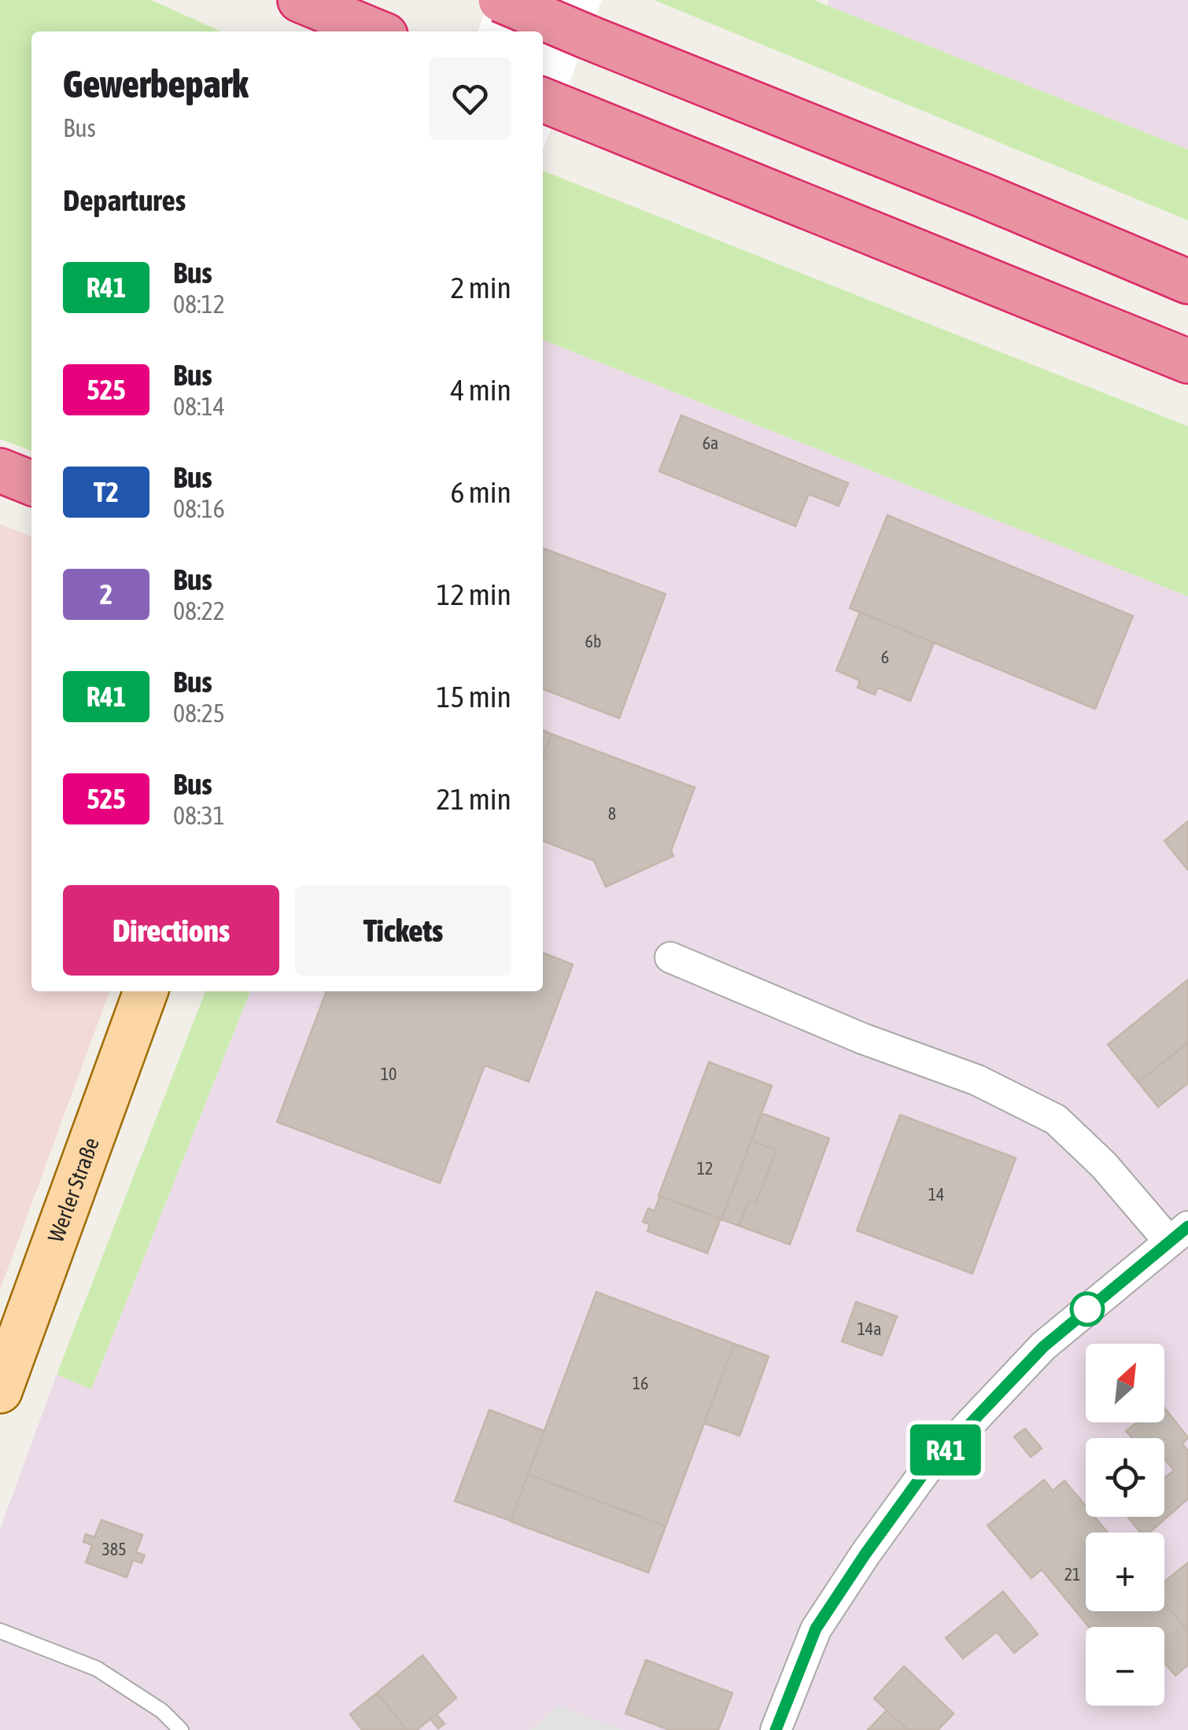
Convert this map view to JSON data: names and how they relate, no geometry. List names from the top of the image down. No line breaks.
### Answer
{"streets":{"main road":["Werler Straße"]},"lines":["bus line R41"],"house_numbers":["6a","6b","6","8","10","12","14","14a","16","385","21"],"north":"top right","page":{"on_map":"R41","heading":[["Gewerbepark","Bus"],"Departures"],"list":[{"mark":"R41","name":"Bus","note":"08:12","value":"2 min"},{"mark":"525","name":"Bus","note":"08:14","value":"4 min"},{"mark":"T2","name":"Bus","note":"08:16","value":"6 min"},{"mark":"2","name":"Bus","note":"08:22","value":"12 min"},{"mark":"R41","name":"Bus","note":"08:25","value":"15 min"},{"mark":"525","name":"Bus","note":"08:31","value":"21 min"}],"buttons":["Directions","Tickets"],"map_buttons":["+","−"]}}
